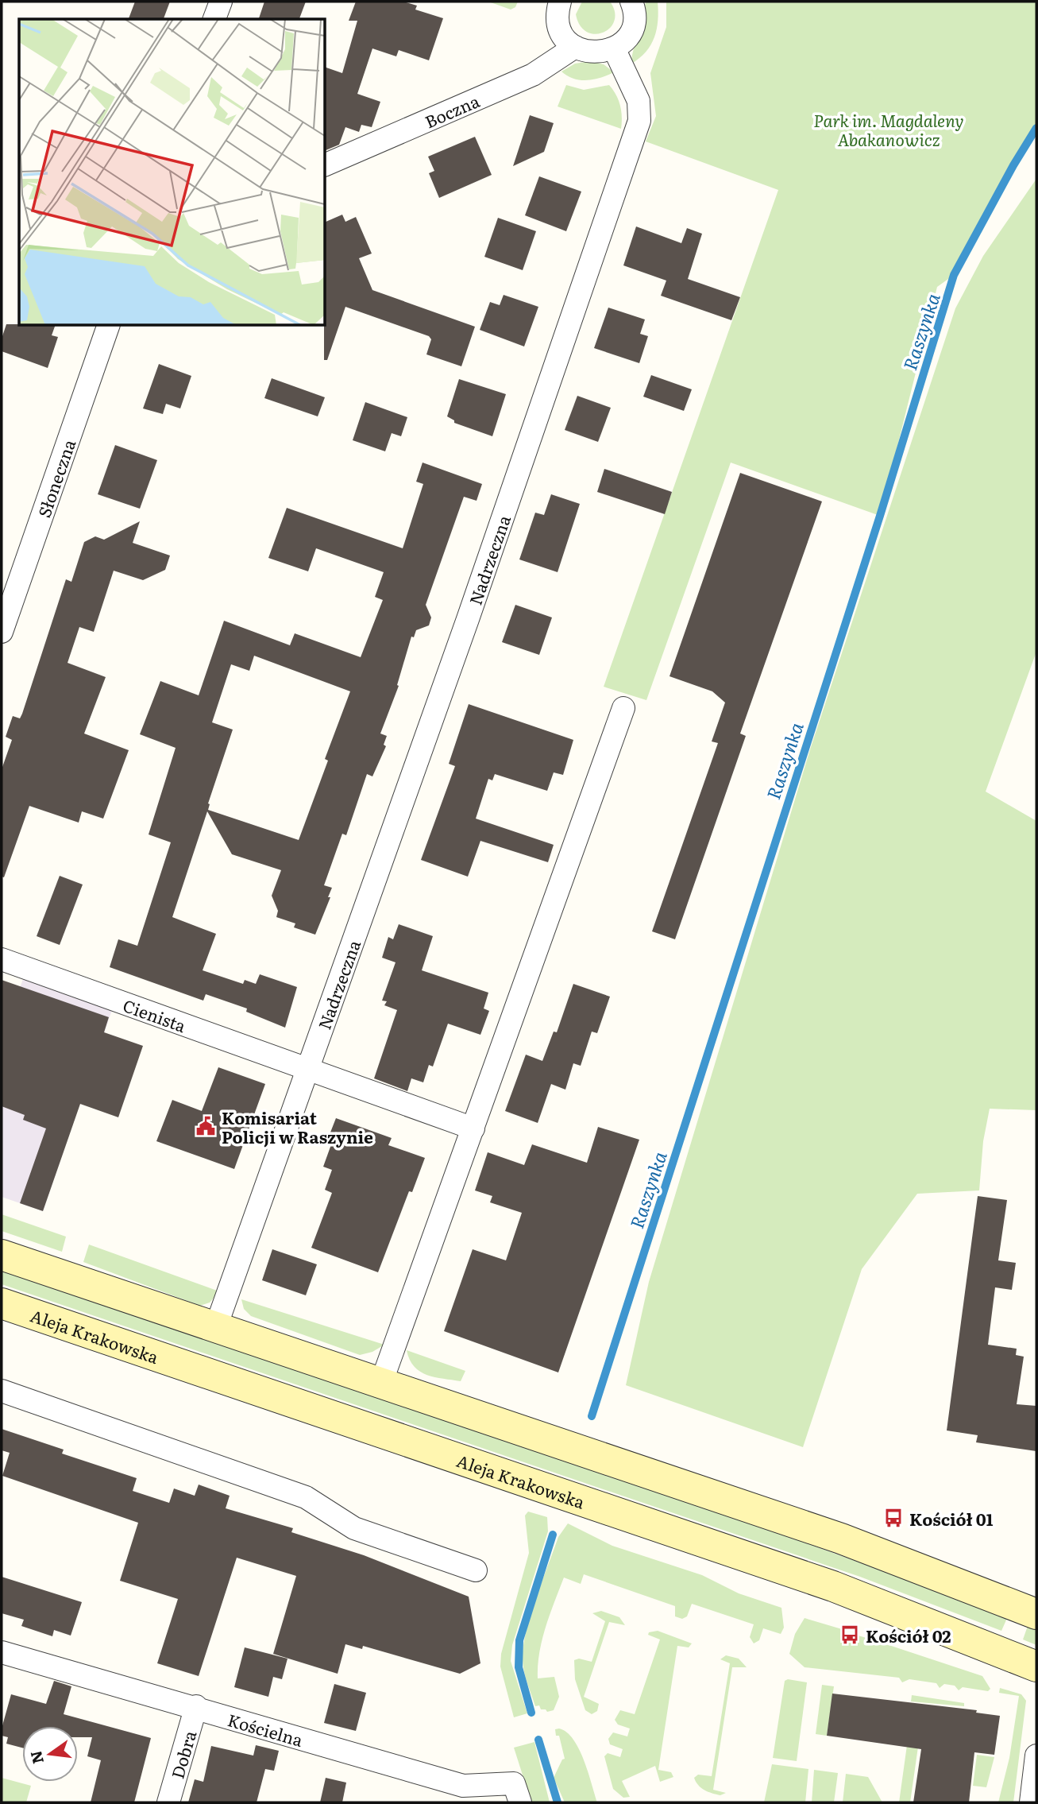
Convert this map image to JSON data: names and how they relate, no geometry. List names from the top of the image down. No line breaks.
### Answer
{"streets":{"main road":["Aleja Krakowska"],"street":["Boczna","Słoneczna","Nadrzeczna","Cienista","Kościelna","Dobra"]},"crossings":[["Nadrzeczna","Cienista"],["Kościelna","Dobra"]],"water":["Raszynka"],"parks":["Park im. Magdaleny Abakanowicz"],"places":{"public building":["Komisariat Policji w Raszynie"],"bus stop":["Kościół 01","Kościół 02"]},"north":"left"}
